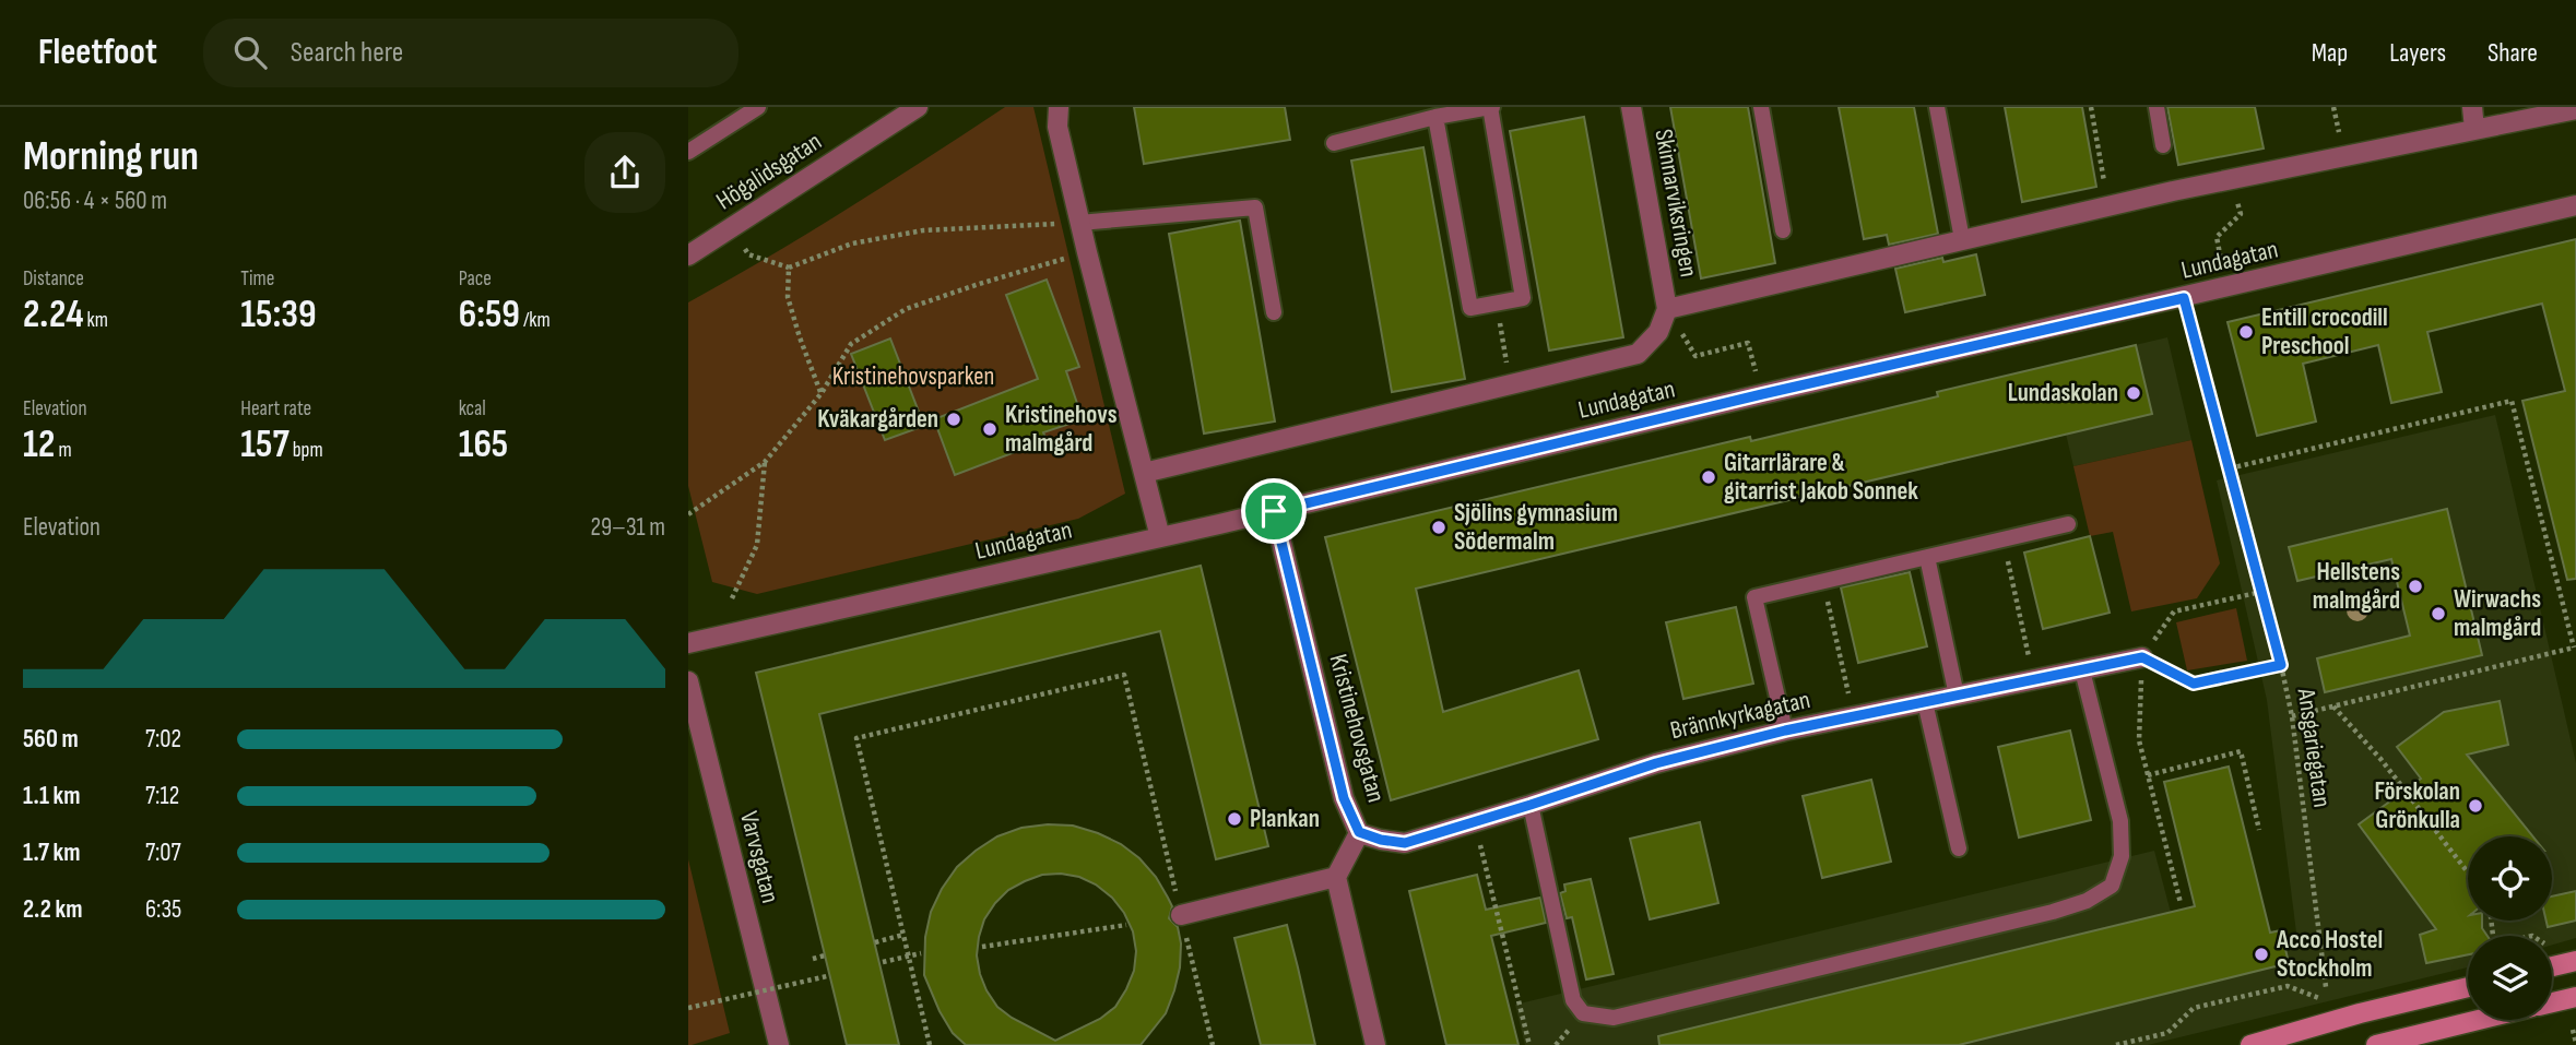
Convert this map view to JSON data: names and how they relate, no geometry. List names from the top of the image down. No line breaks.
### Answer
{"streets":{"street":["Högalidsgatan","Skinnarviksringen","Lundagatan","Brännkyrkagatan","Kristinehovsgatan","Varvsgatan"],"path":["Ansgariegatan"]},"crossings":[["Skinnarviksringen","Lundagatan"],["Lundagatan","Kristinehovsgatan"],["Lundagatan","Ansgariegatan"],["Brännkyrkagatan","Kristinehovsgatan"]],"parks":["Kristinehovsparken"],"places":["Entill crocodill Preschool","Lundaskolan","Kväkargården","Kristinehovs malmgård","Gitarrlärare & gitarrist Jakob Sonnek","Sjölins gymnasium Södermalm","Hellstens malmgård","Wirwachs malmgård","Förskolan Grönkulla","Plankan","Acco Hostel Stockholm"],"page":{"header":"Fleetfoot","search":"Search here","nav":["Map","Layers","Share"],"heading":["Morning run","06:56 · 4 × 560 m"],"stats":[["Distance","2.24 km"],["Time","15:39"],["Pace","6:59 /km"],["Elevation","12 m"],["Heart rate","157 bpm"],["kcal","165"]],"chart":["Elevation","29–31 m"],"list":[{"name":"560 m","note":"7:02"},{"name":"1.1 km","note":"7:12"},{"name":"1.7 km","note":"7:07"},{"name":"2.2 km","note":"6:35"}]}}
